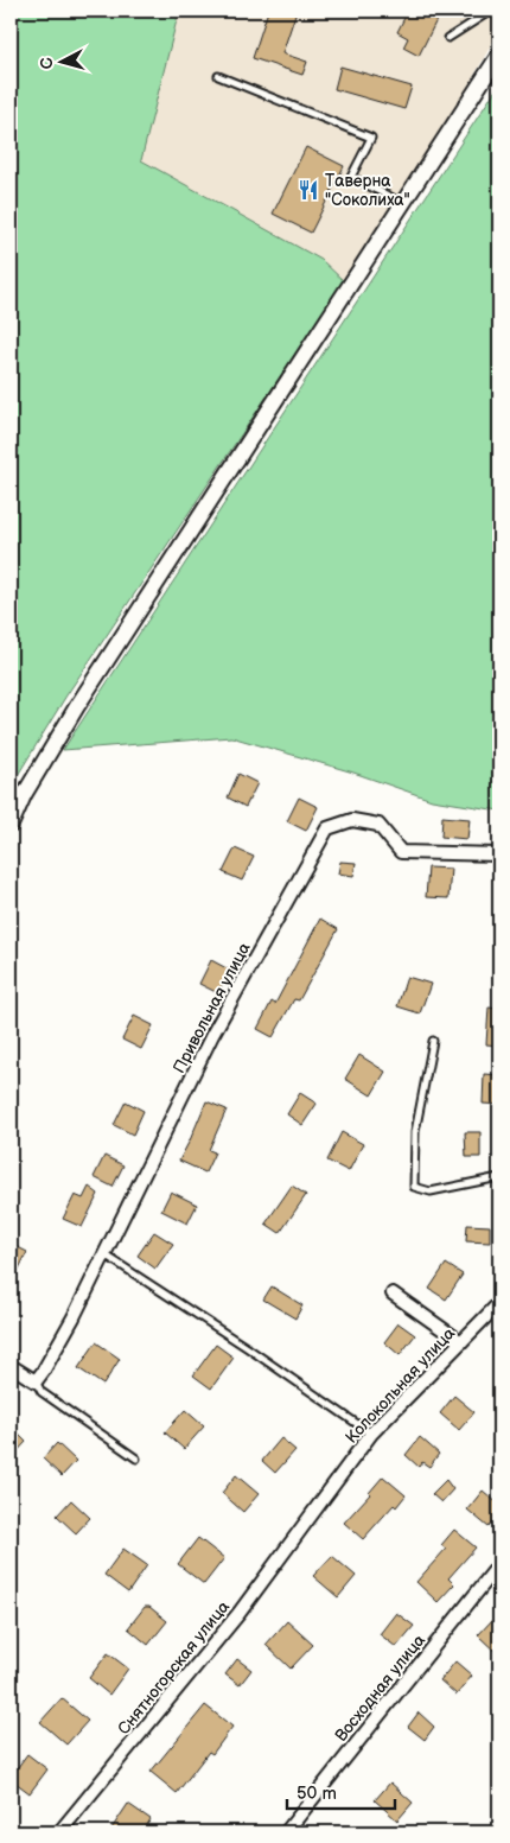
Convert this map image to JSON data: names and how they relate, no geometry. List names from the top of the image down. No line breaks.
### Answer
{"streets":{"street":["Привольная улица","Колокольная улица","Снятногорская улица","Восходная улица"]},"crossings":[["Колокольная улица","Снятногорская улица"]],"places":{"restaurant":["Таверна \"Соколиха\""]},"scale_bar":"50 m","north":"left"}
